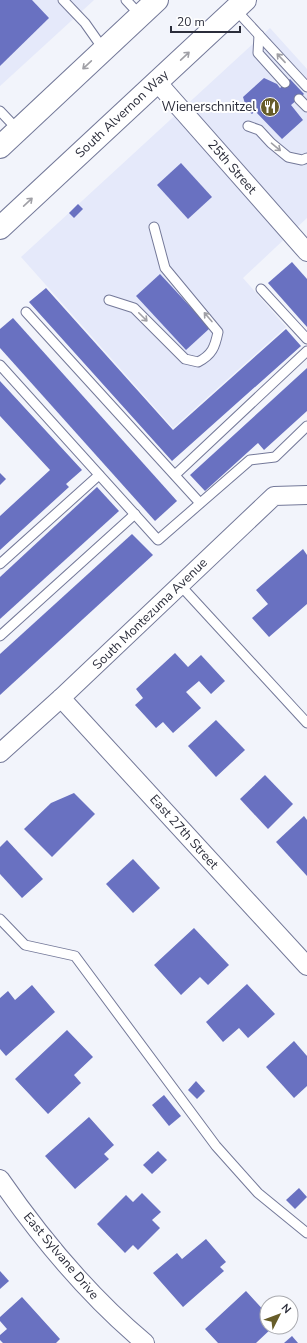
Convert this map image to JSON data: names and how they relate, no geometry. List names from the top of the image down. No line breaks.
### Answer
{"streets":{"main road":["South Alvernon Way"],"street":["25th Street","South Montezuma Avenue","East 27th Street","East Sylvane Drive"]},"crossings":[["South Alvernon Way","25th Street"],["South Montezuma Avenue","East 27th Street"]],"places":{"restaurant":["Wienerschnitzel"]},"scale_bar":"20 m","north":"top right"}
